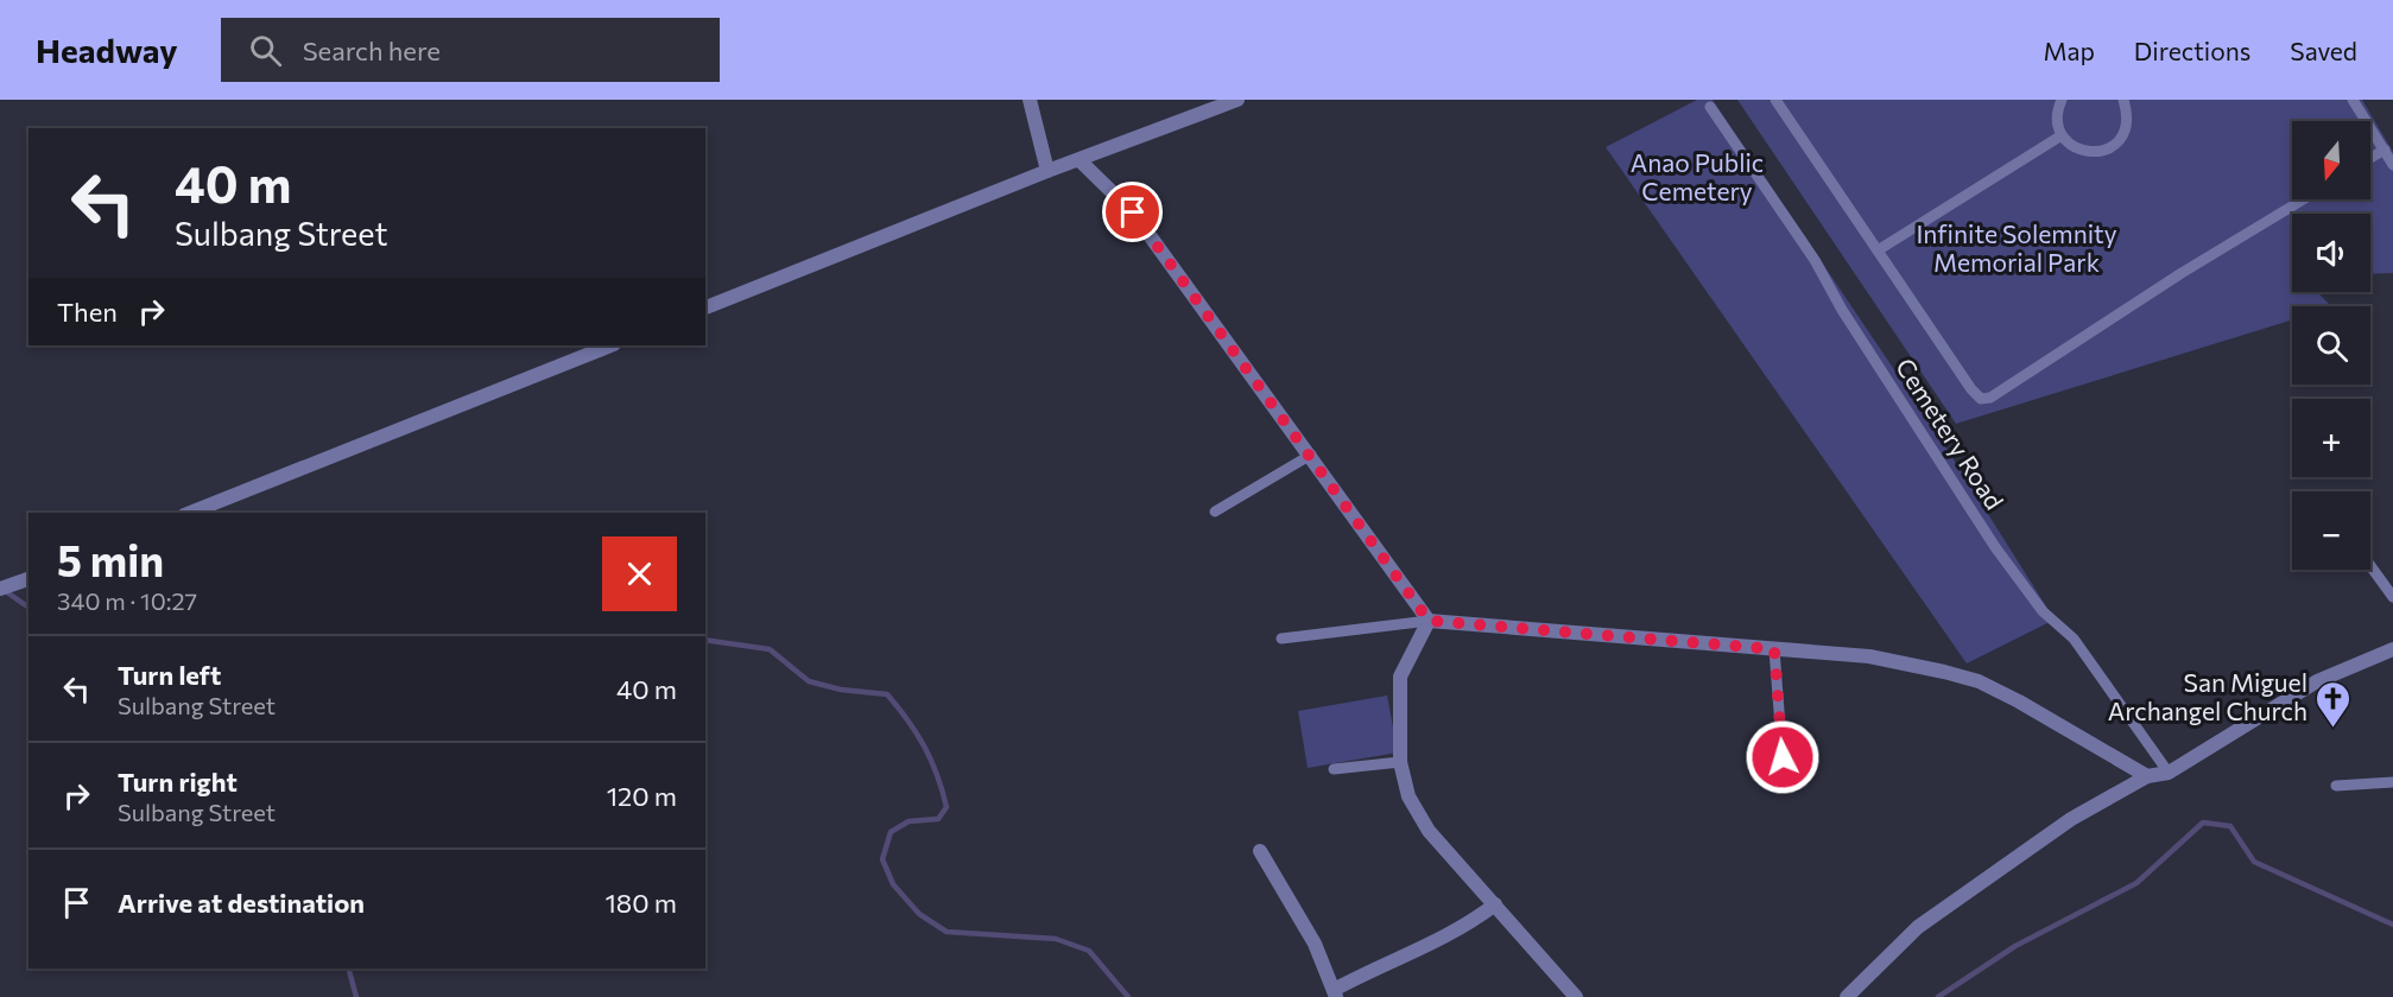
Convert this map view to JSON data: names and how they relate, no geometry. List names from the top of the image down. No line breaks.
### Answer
{"streets":{"lane":["Cemetery Road"]},"parks":["Anao Public Cemetery","Infinite Solemnity Memorial Park"],"places":{"church":["San Miguel Archangel Church"]},"north":"bottom","page":{"header":"Headway","search":"Search here","nav":["Map","Directions","Saved"],"map_buttons":["+","−"],"turn":["40 m","Sulbang Street"],"then":"Then","heading":["5 min","340 m · 10:27"],"list":[{"name":"Turn left","note":"Sulbang Street","value":"40 m"},{"name":"Turn right","note":"Sulbang Street","value":"120 m"},{"name":"Arrive at destination","value":"180 m"}]}}
